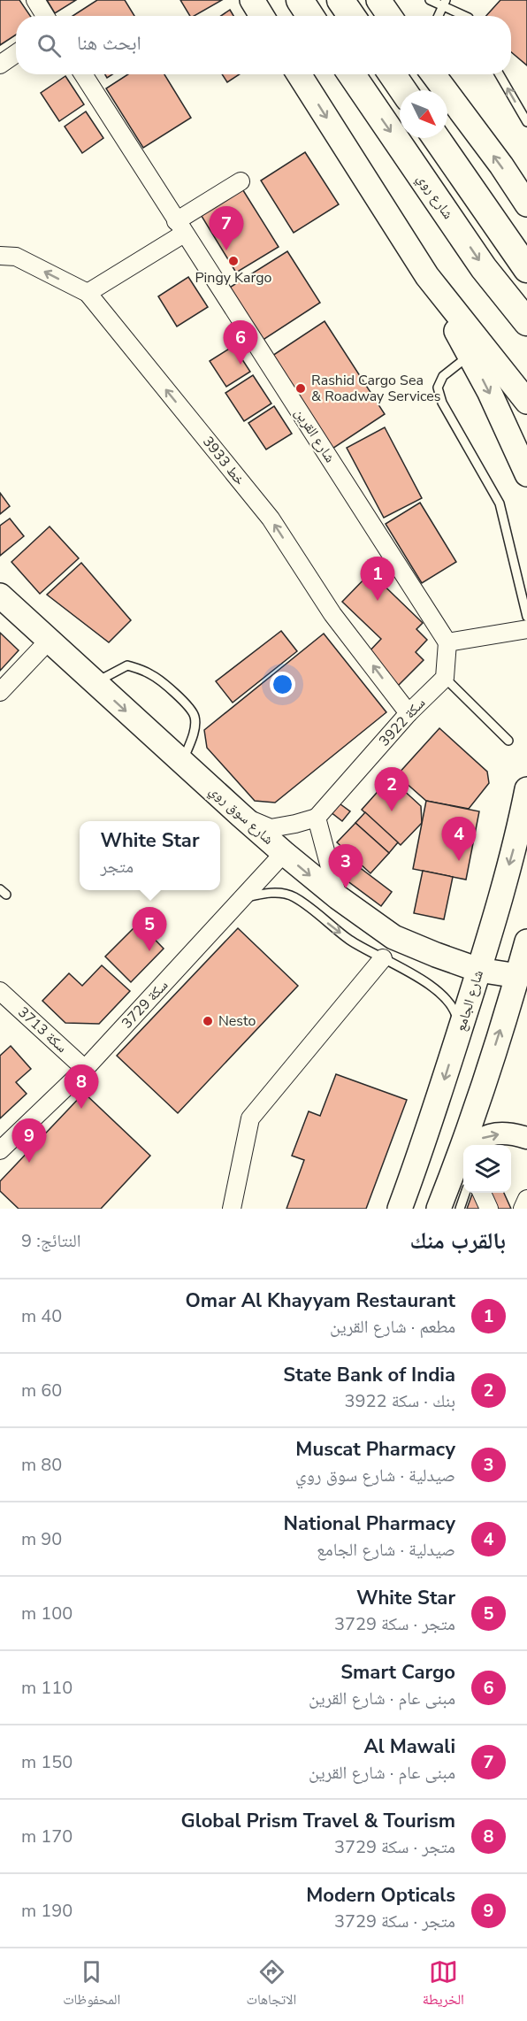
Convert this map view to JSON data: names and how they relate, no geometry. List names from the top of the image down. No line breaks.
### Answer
{"streets":{"main road":["شارع روي","شارع سوق روي","شارع الجامع"],"street":["شارع القرين","3933 خط","سكة 3922","سكة 3729","سكة 3713"]},"crossings":[["3933 خط","سكة 3922"],["شارع سوق روي","شارع الجامع"],["شارع سوق روي","سكة 3729"],["سكة 3729","سكة 3713"]],"one_way":["3933 خط"],"places":["Pingy Kargo","Rashid Cargo Sea & Roadway Services","Nesto"],"north":"bottom right","page":{"search":"ابحث هنا","pins":["7","6","1","2","4","3","5","8","9"],"popup":["White Star","متجر"],"heading":["بالقرب منك","النتائج: 9"],"list":[{"mark":"1","name":"Omar Al Khayyam Restaurant","note":"مطعم · شارع القرين","value":"40 m"},{"mark":"2","name":"State Bank of India","note":"بنك · سكة 3922","value":"60 m"},{"mark":"3","name":"Muscat Pharmacy","note":"صيدلية · شارع سوق روي","value":"80 m"},{"mark":"4","name":"National Pharmacy","note":"صيدلية · شارع الجامع","value":"90 m"},{"mark":"5","name":"White Star","note":"متجر · سكة 3729","value":"100 m"},{"mark":"6","name":"Smart Cargo","note":"مبنى عام · شارع القرين","value":"110 m"},{"mark":"7","name":"Al Mawali","note":"مبنى عام · شارع القرين","value":"150 m"},{"mark":"8","name":"Global Prism Travel & Tourism","note":"متجر · سكة 3729","value":"170 m"},{"mark":"9","name":"Modern Opticals","note":"متجر · سكة 3729","value":"190 m"}],"nav":["الخريطة","الاتجاهات","المحفوظات"]}}
